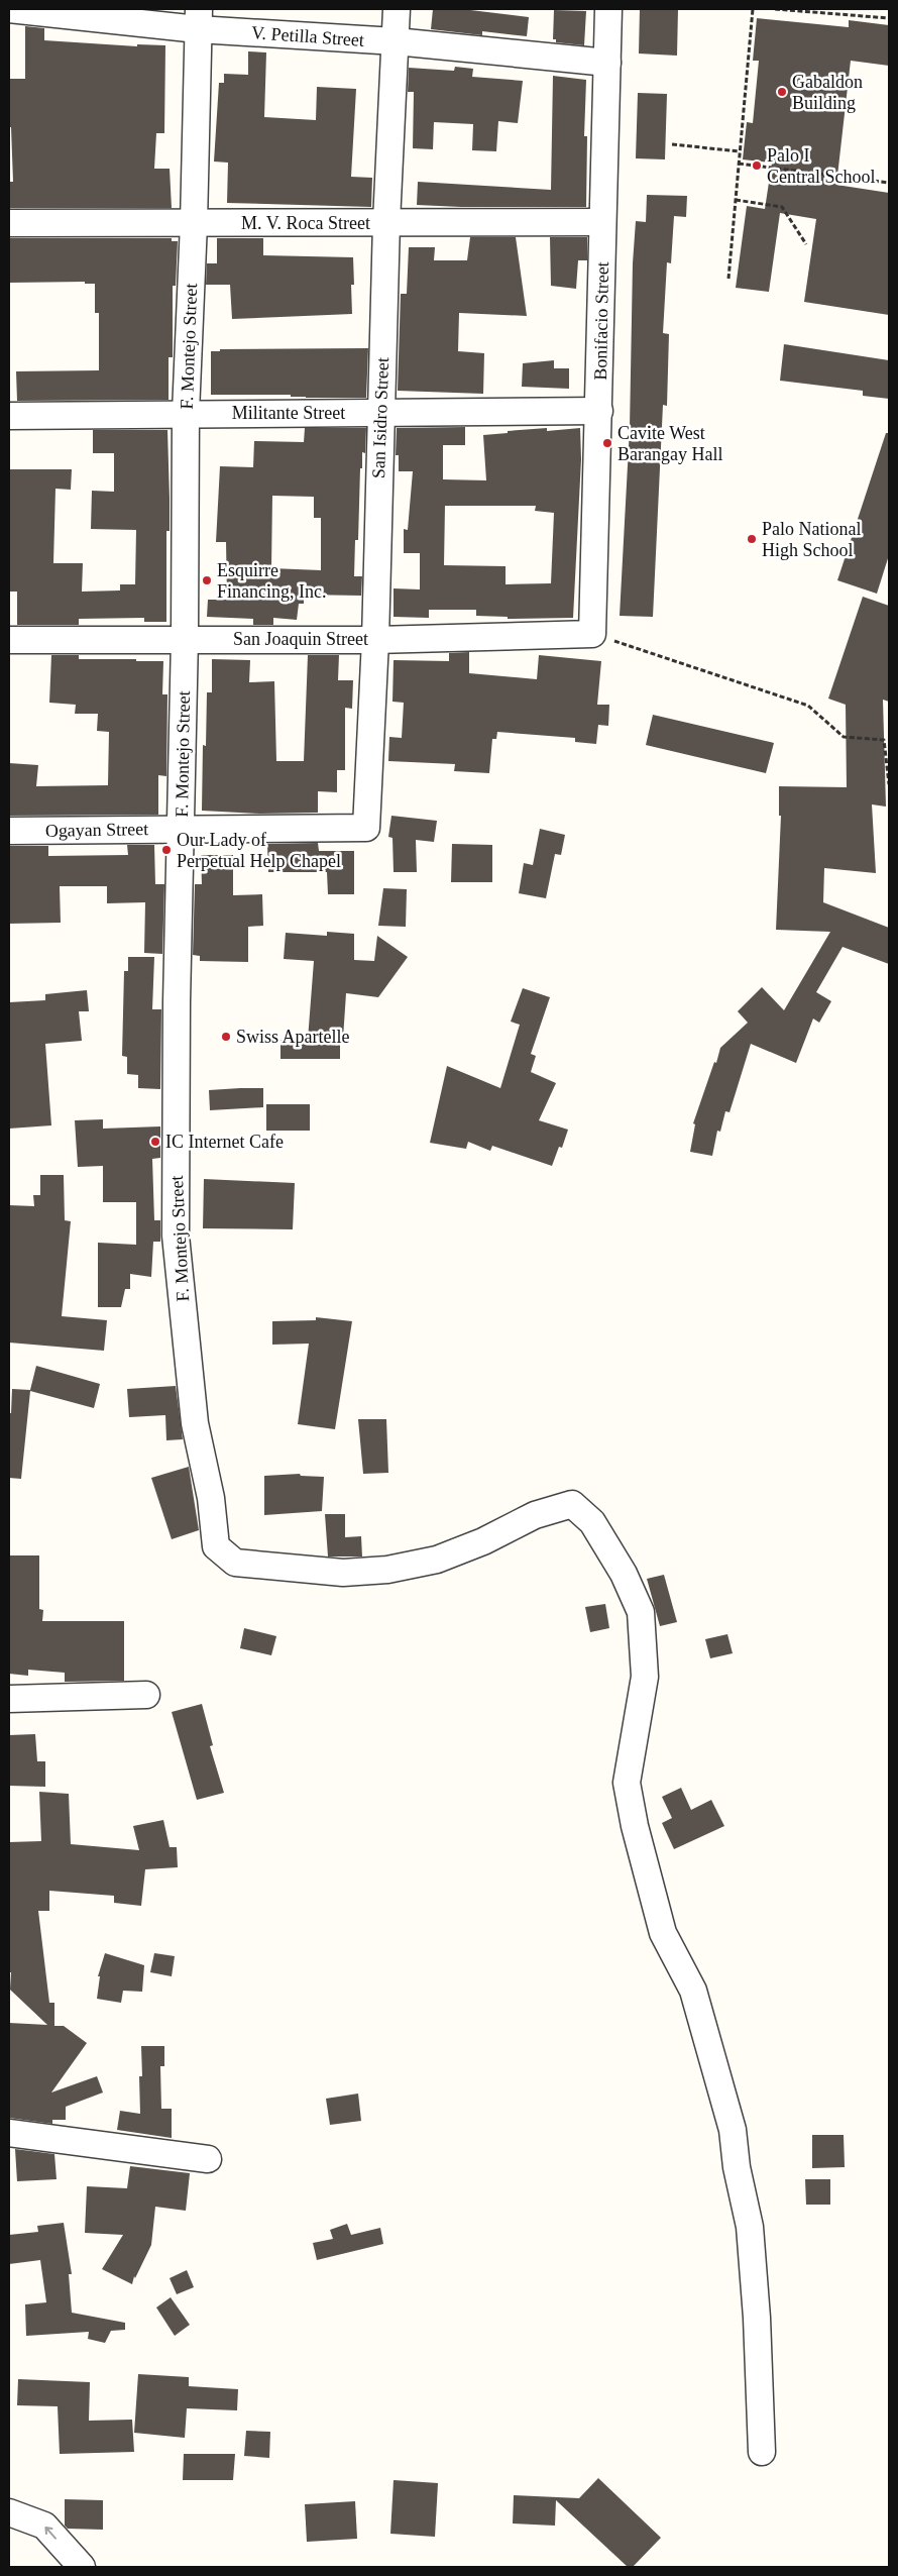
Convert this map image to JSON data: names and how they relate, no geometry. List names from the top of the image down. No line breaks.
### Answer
{"streets":{"street":["V. Petilla Street","M. V. Roca Street","Bonifacio Street","F. Montejo Street","Militante Street","San Isidro Street","San Joaquin Street","Ogayan Street"]},"crossings":[["V. Petilla Street","Bonifacio Street"],["V. Petilla Street","F. Montejo Street"],["V. Petilla Street","San Isidro Street"],["M. V. Roca Street","Bonifacio Street"],["M. V. Roca Street","F. Montejo Street"],["M. V. Roca Street","San Isidro Street"],["Bonifacio Street","Militante Street"],["Bonifacio Street","San Joaquin Street"],["F. Montejo Street","Militante Street"],["F. Montejo Street","San Joaquin Street"],["F. Montejo Street","Ogayan Street"],["Militante Street","San Isidro Street"],["San Isidro Street","San Joaquin Street"],["San Isidro Street","Ogayan Street"]],"places":["Gabaldon Building","Palo I Central School","Cavite West Barangay Hall","Palo National High School","Esquirre Financing, Inc.","Our Lady of Perpetual Help Chapel","Swiss Apartelle","IC Internet Cafe"]}
